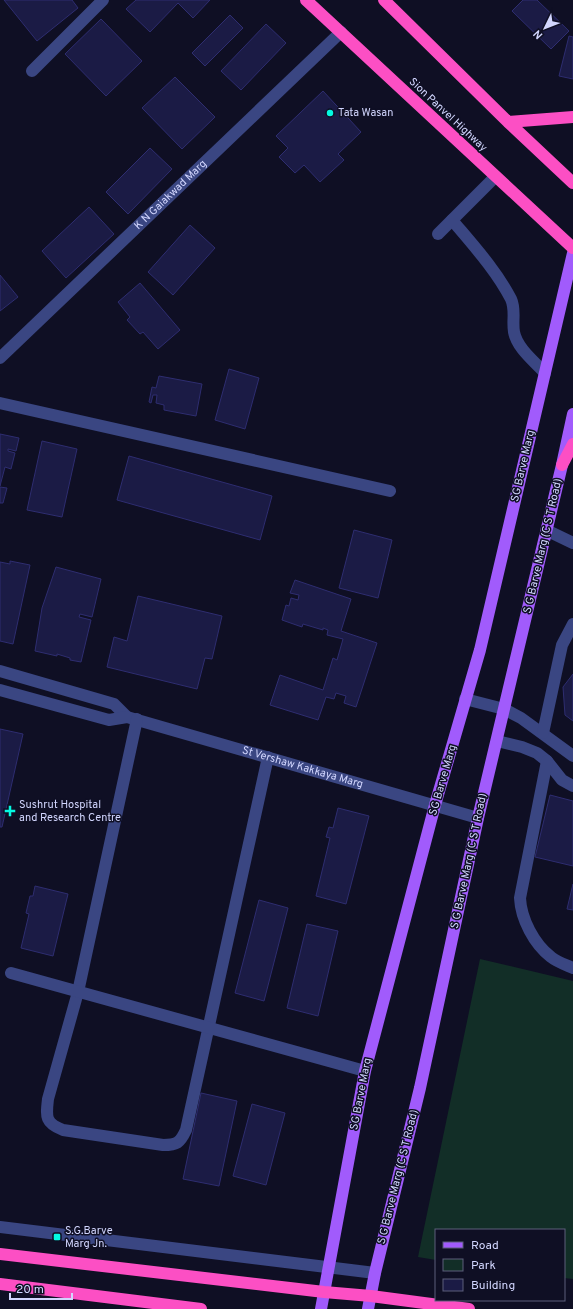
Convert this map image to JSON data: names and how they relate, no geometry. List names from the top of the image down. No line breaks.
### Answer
{"streets":{"highway":["Sion Panvel Highway"],"main road":["SG Barve Marg","S G Barve Marg (C S T Road)"],"street":["K N Gaiakwad Marg","St Vershaw Kakkaya Marg"]},"crossings":[["Sion Panvel Highway","K N Gaiakwad Marg"],["SG Barve Marg","St Vershaw Kakkaya Marg"],["S G Barve Marg (C S T Road)","St Vershaw Kakkaya Marg"]],"places":{"other":["Tata Wasan"],"health":["Sushrut Hospital and Research Centre"],"transit":["S.G.Barve Marg Jn."]},"legend":["Road","Park","Building"],"scale_bar":"20 m","north":"bottom left"}
